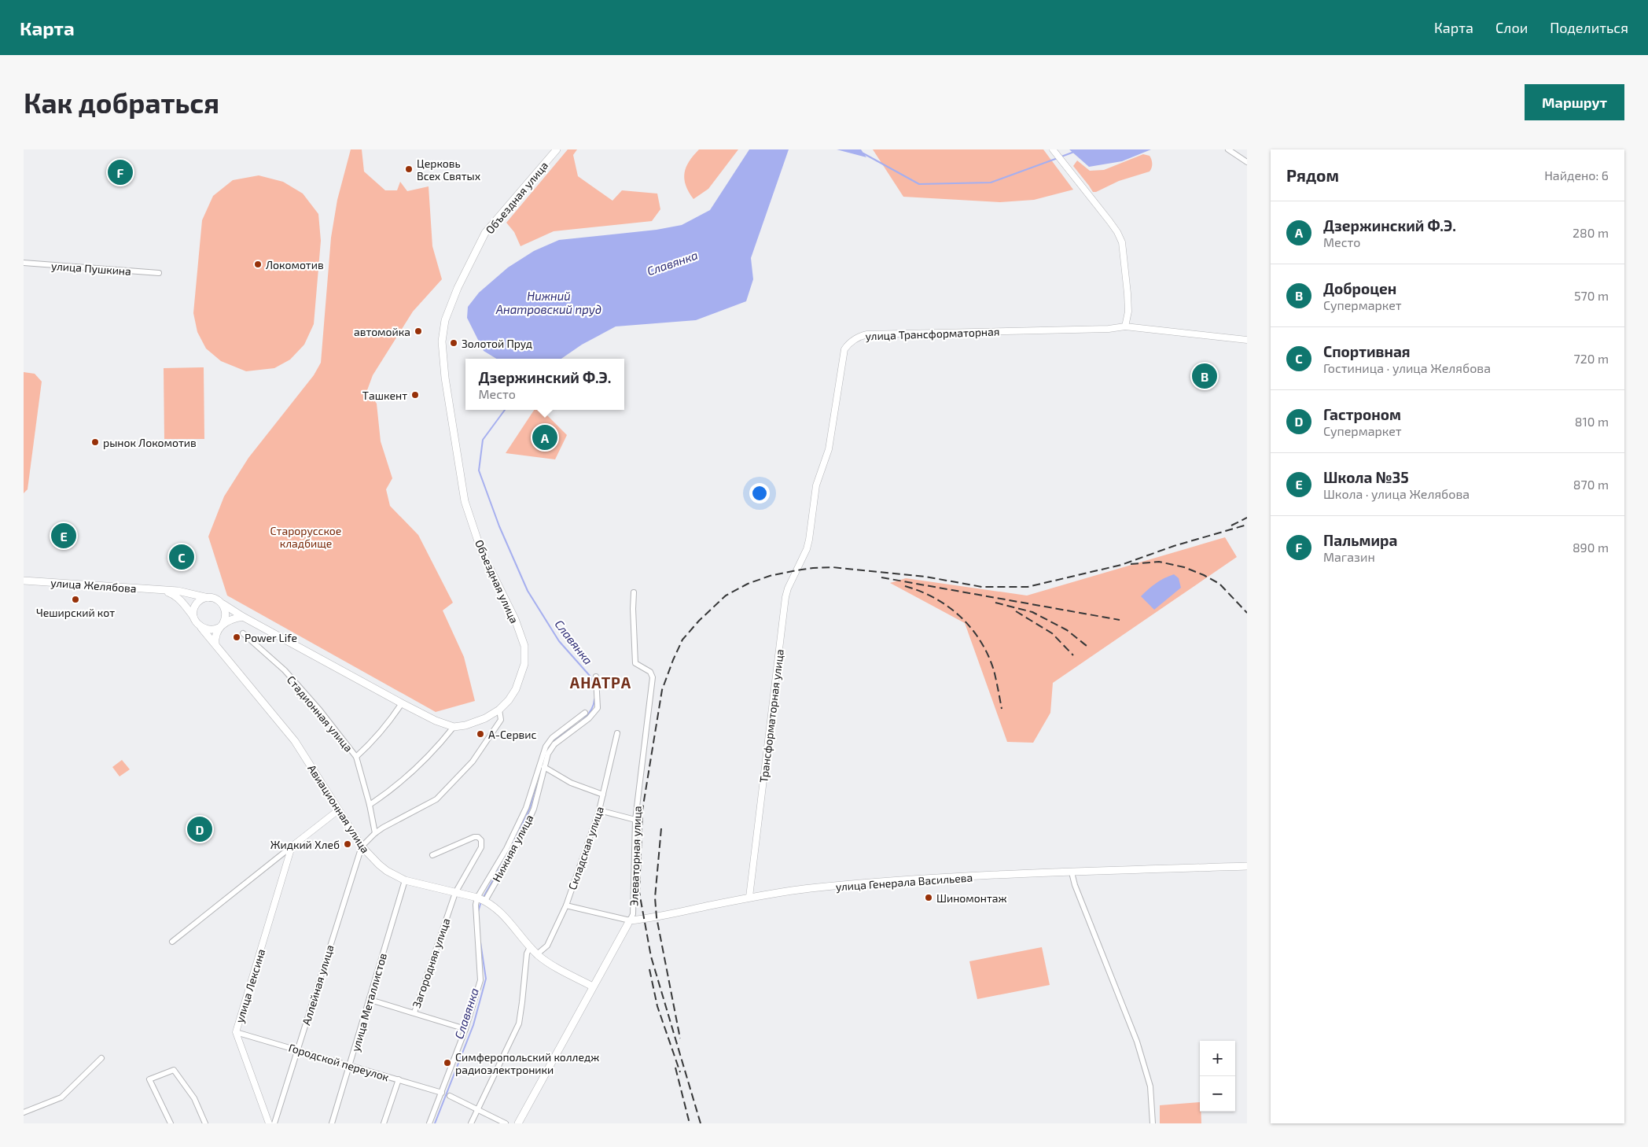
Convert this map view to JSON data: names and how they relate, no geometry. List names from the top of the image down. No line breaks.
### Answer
{"streets":{"main road":["Объездная улица","улица Желябова","Авиационная улица","Элеваторная улица","улица Генерала Васильева"],"street":["улица Пушкина","улица Трансформаторная","Стадионная улица","Трансформаторная улица","Нижняя улица","Складская улица","Загородняя улица","Аллейная улица","улица Лексина","улица Металлистов","Городской переулок"]},"crossings":[["улица Трансформаторная","Трансформаторная улица"],["улица Желябова","Авиационная улица"],["Трансформаторная улица","улица Генерала Васильева"],["Авиационная улица","Нижняя улица"],["Авиационная улица","Складская улица"],["Авиационная улица","Элеваторная улица"],["Авиационная улица","Загородняя улица"],["Авиационная улица","Аллейная улица"],["Авиационная улица","улица Металлистов"],["Складская улица","улица Генерала Васильева"],["Элеваторная улица","улица Генерала Васильева"],["Загородняя улица","улица Металлистов"],["Аллейная улица","Городской переулок"],["улица Лексина","Городской переулок"],["улица Металлистов","Городской переулок"]],"districts":["АНАТРА"],"water":["Славянка","Нижний Анатровский пруд"],"parks":["Старорусское кладбище"],"places":["Церковь Всех Святых","Локомотив","автомойка","Золотой Пруд","Ташкент","рынок Локомотив","Чеширский кот","Power Life","А-Сервис","Жидкий Хлеб","Шиномонтаж","Симферопольский колледж радиоэлектроники"],"page":{"header":"Карта","nav":["Карта","Слои","Поделиться"],"buttons":"Маршрут","title":"Как добраться","heading":["Рядом","Найдено: 6"],"pins":["F","B","A","E","C","D"],"list":[{"mark":"A","name":"Дзержинский Ф.Э.","note":"Место","value":"280 m"},{"mark":"B","name":"Доброцен","note":"Супермаркет","value":"570 m"},{"mark":"C","name":"Спортивная","note":"Гостиница · улица Желябова","value":"720 m"},{"mark":"D","name":"Гастроном","note":"Супермаркет","value":"810 m"},{"mark":"E","name":"Школа №35","note":"Школа · улица Желябова","value":"870 m"},{"mark":"F","name":"Пальмира","note":"Магазин","value":"890 m"}],"popup":["Дзержинский Ф.Э.","Место"],"map_buttons":["+","−"]}}
